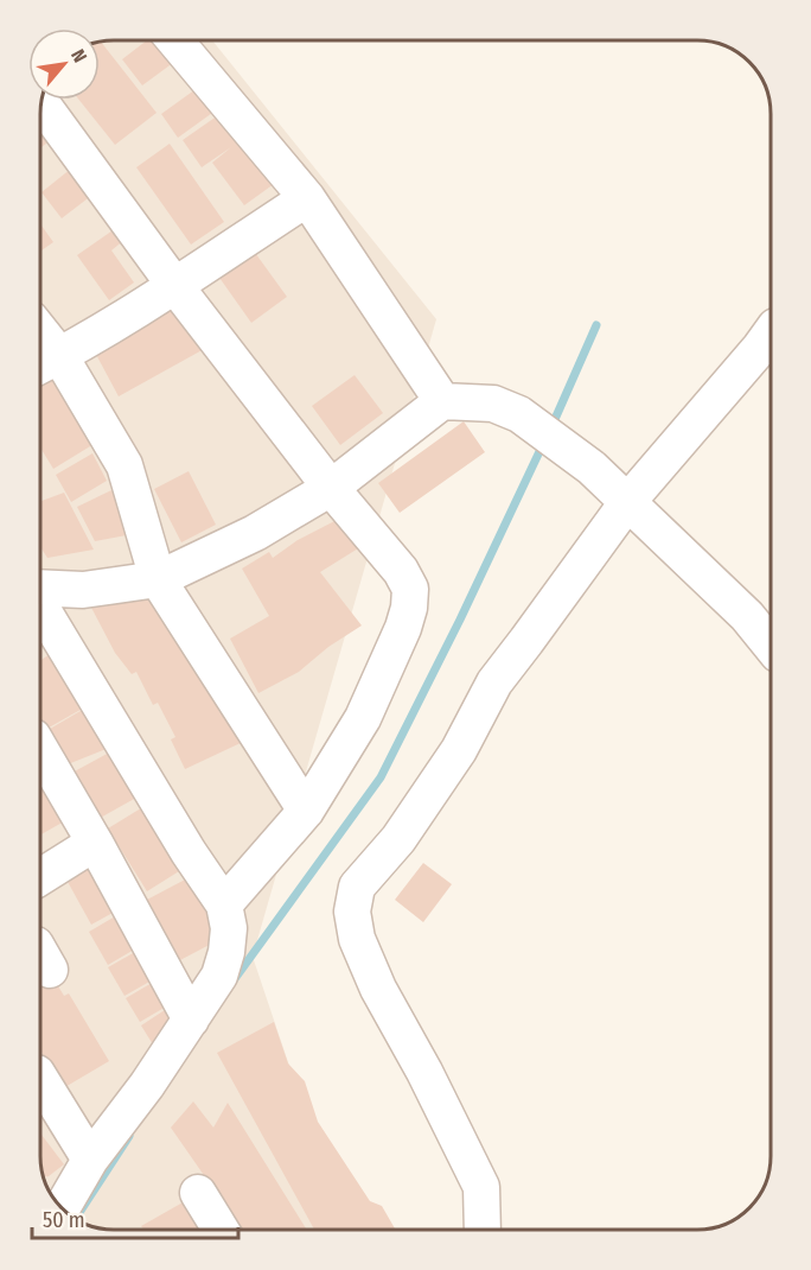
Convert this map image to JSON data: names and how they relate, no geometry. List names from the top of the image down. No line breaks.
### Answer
{"scale_bar":"50 m","north":"top right"}
